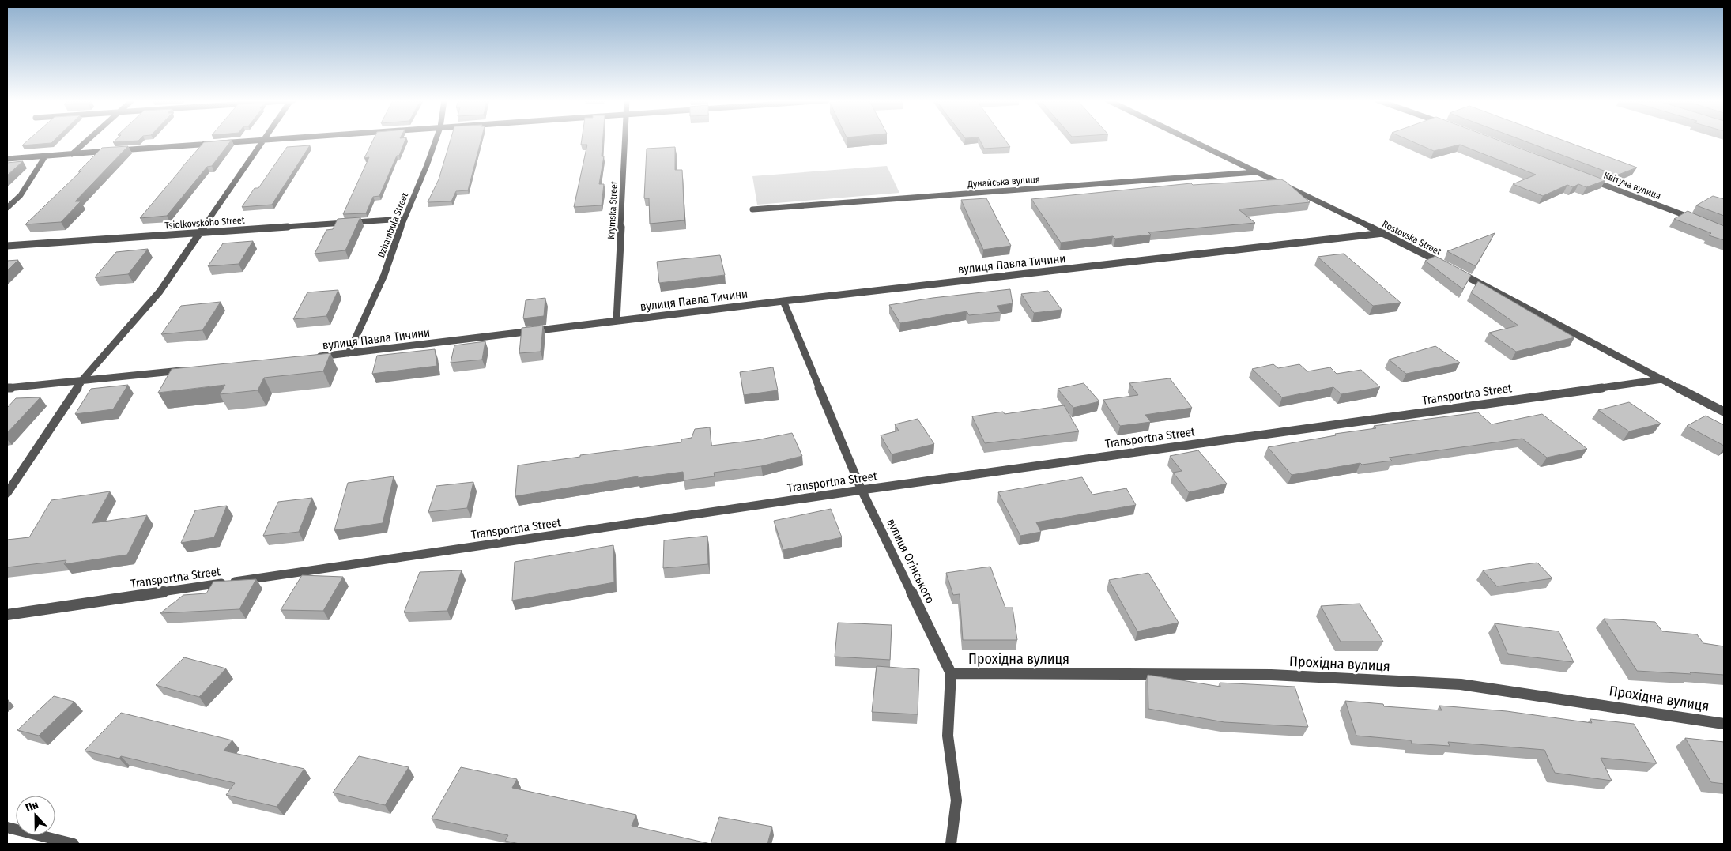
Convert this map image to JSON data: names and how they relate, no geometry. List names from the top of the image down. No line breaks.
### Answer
{"streets":{"street":["Дунайська вулиця","Квітуча вулиця","Krymska Street","Tsiolkovskoho Street","Dzhambula Street","Rostovska Street","вулиця Павла Тичини","Transportna Street","вулиця Огінського","Прохідна вулиця"]},"crossings":[["Дунайська вулиця","Rostovska Street"],["Krymska Street","вулиця Павла Тичини"],["Tsiolkovskoho Street","Dzhambula Street"],["Dzhambula Street","вулиця Павла Тичини"],["Rostovska Street","вулиця Павла Тичини"],["Rostovska Street","Transportna Street"],["вулиця Павла Тичини","вулиця Огінського"],["Transportna Street","вулиця Огінського"],["вулиця Огінського","Прохідна вулиця"]],"north":"top"}
